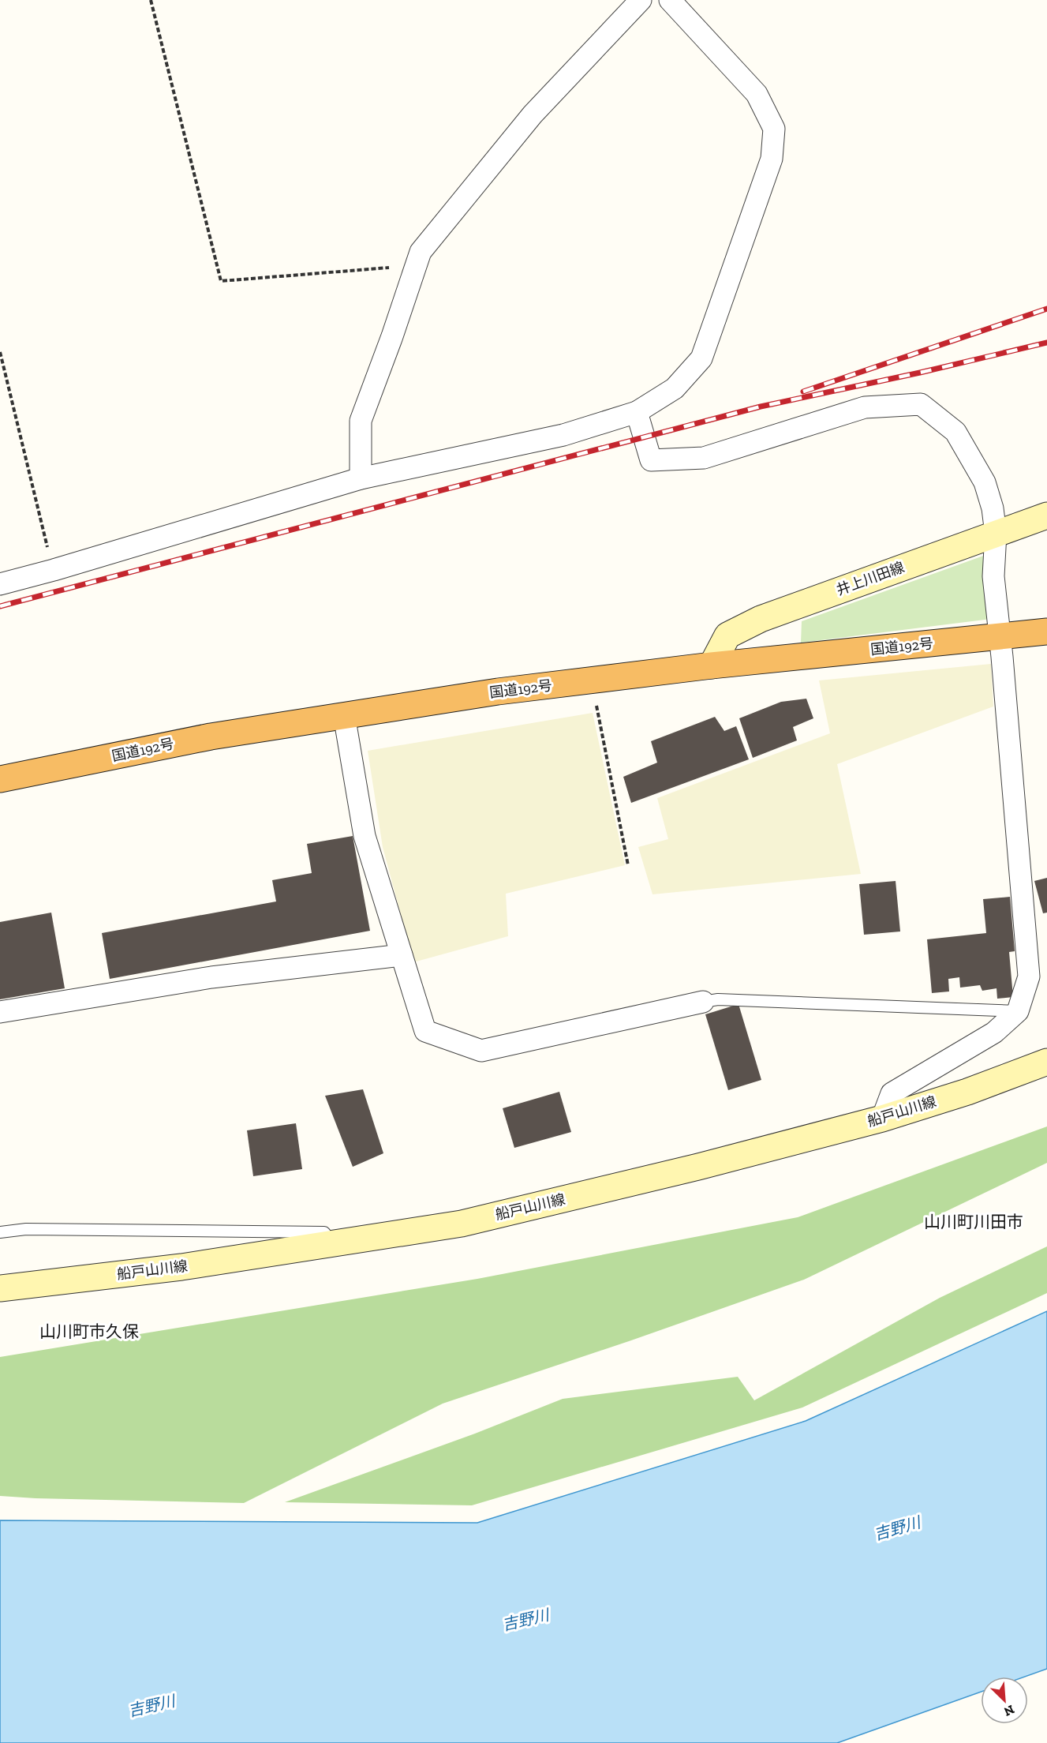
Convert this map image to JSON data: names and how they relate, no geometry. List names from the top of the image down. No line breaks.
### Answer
{"streets":{"highway":["国道192号"],"main road":["井上川田線","船戸山川線"]},"crossings":[["井上川田線","国道192号"]],"districts":["山川町川田市","山川町市久保"],"water":["吉野川"],"north":"bottom right"}
